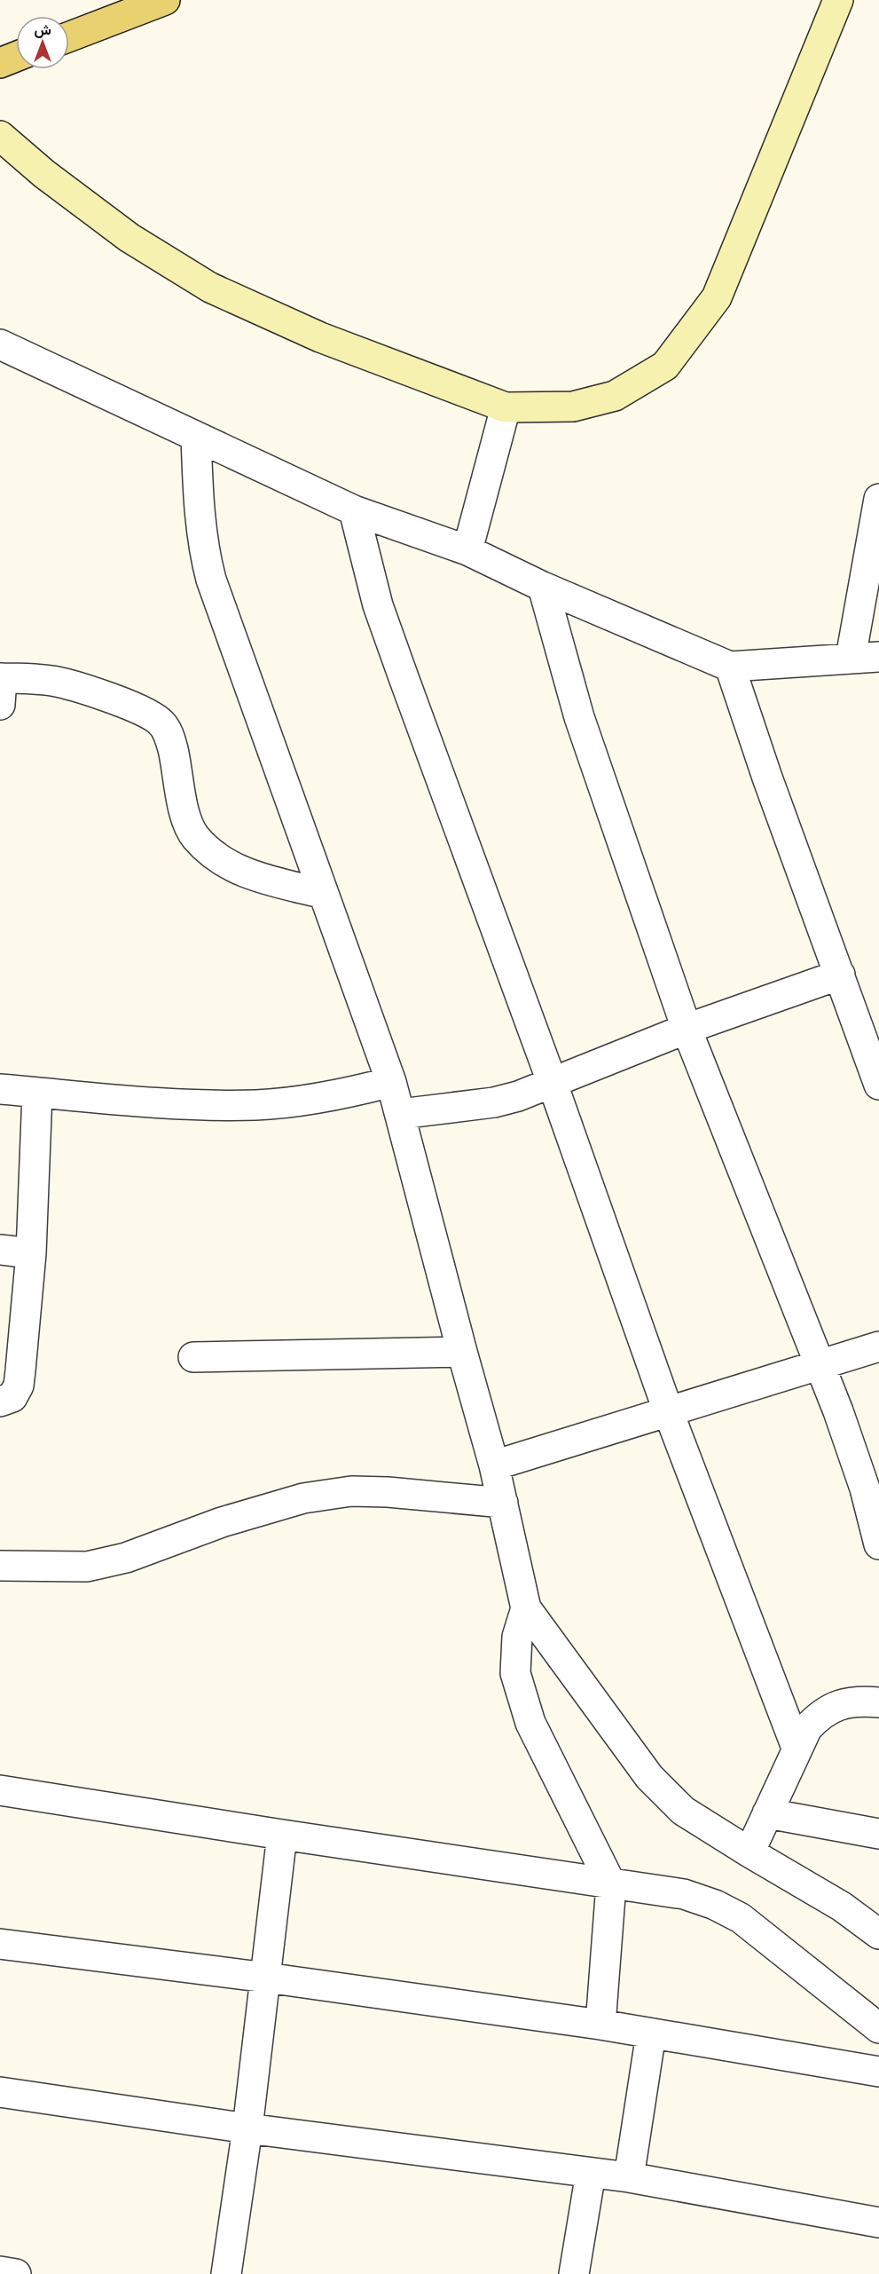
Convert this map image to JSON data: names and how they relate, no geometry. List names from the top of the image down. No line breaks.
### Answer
{"north":"top"}
